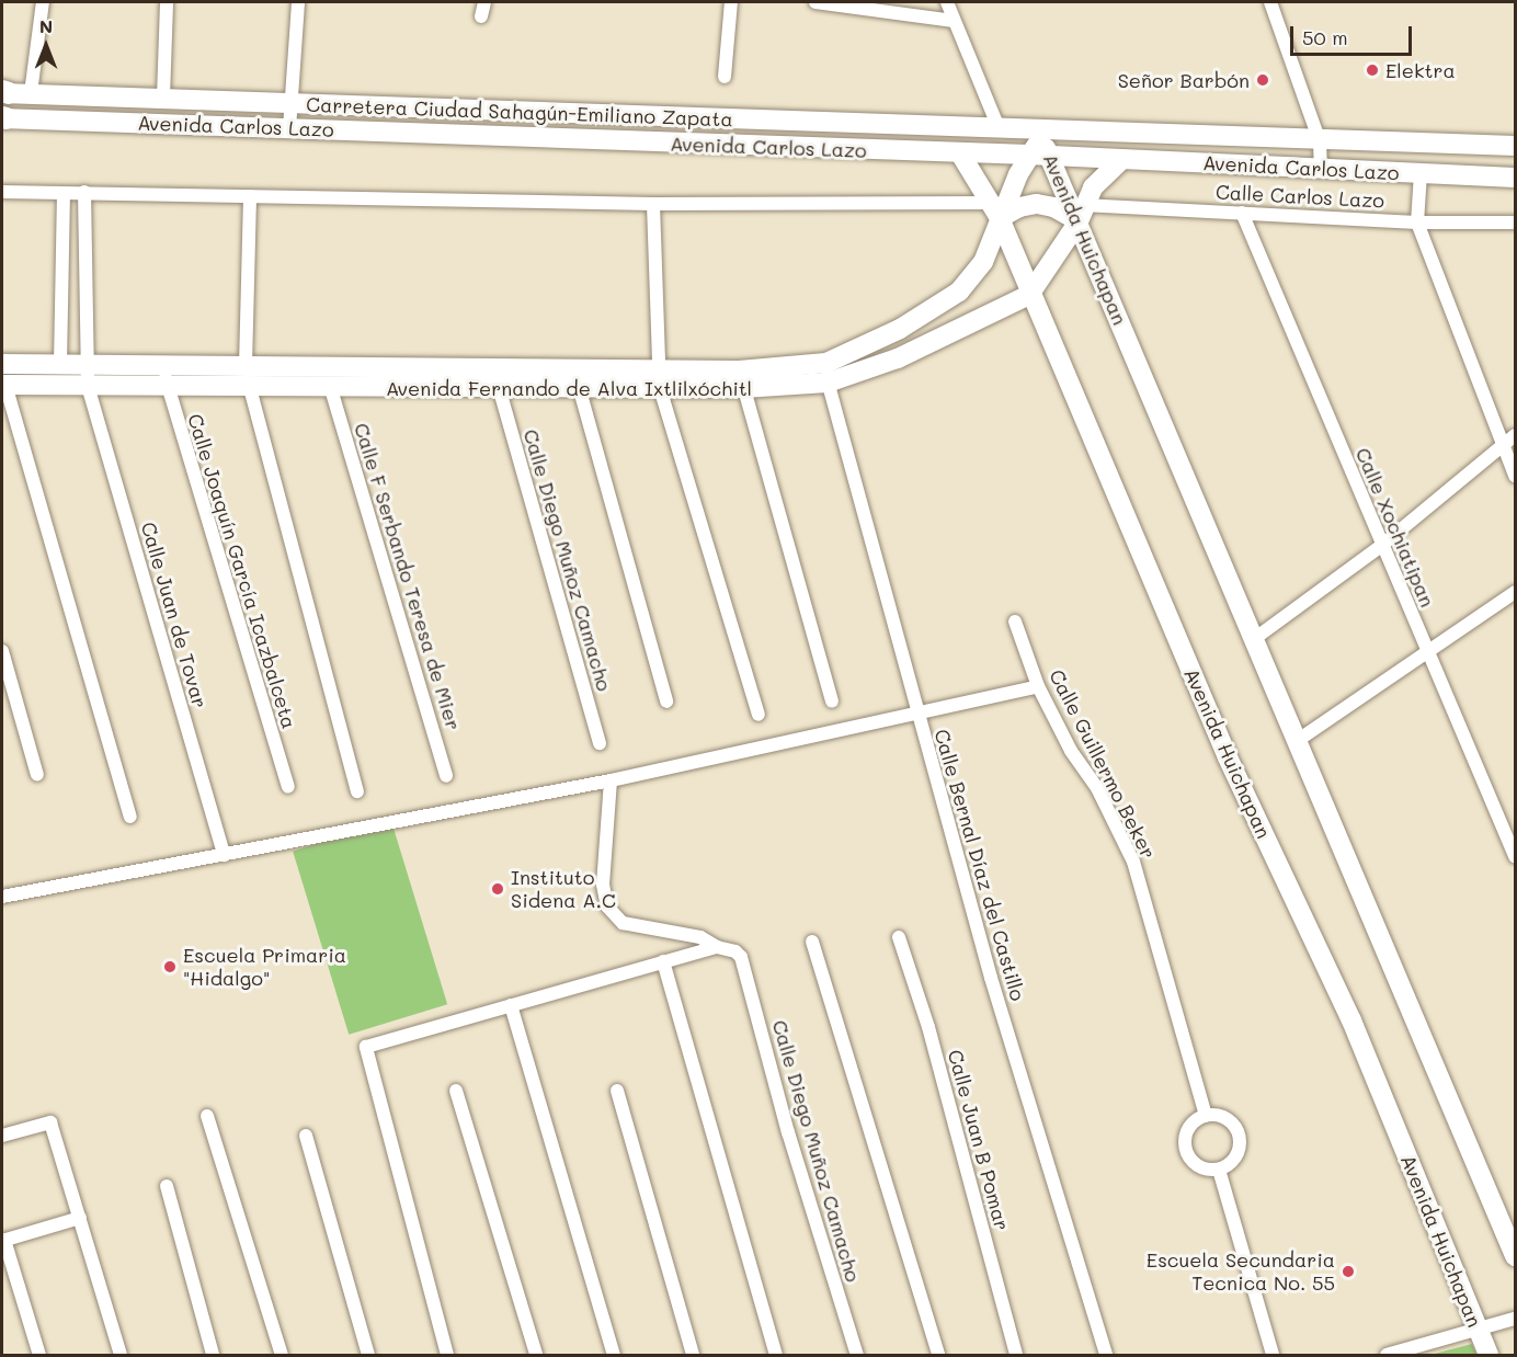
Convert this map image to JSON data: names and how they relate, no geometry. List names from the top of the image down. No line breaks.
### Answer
{"streets":{"street":["Carretera Ciudad Sahagún-Emiliano Zapata","Avenida Carlos Lazo","Calle Carlos Lazo","Avenida Huichapan","Avenida Fernando de Alva Ixtlilxóchitl","Calle Xochiatipan","Calle Diego Muñoz Camacho","Calle Joaquín García Icazbalceta","Calle F Serbando Teresa de Mier","Calle Juan de Tovar","Calle Guillermo Beker","Calle Bernal Díaz del Castillo","Calle Juan B Pomar"]},"crossings":[["Carretera Ciudad Sahagún-Emiliano Zapata","Avenida Carlos Lazo"],["Carretera Ciudad Sahagún-Emiliano Zapata","Avenida Huichapan"],["Carretera Ciudad Sahagún-Emiliano Zapata","Avenida Fernando de Alva Ixtlilxóchitl"],["Avenida Carlos Lazo","Avenida Huichapan"],["Avenida Carlos Lazo","Avenida Fernando de Alva Ixtlilxóchitl"],["Calle Carlos Lazo","Avenida Huichapan"],["Calle Carlos Lazo","Avenida Fernando de Alva Ixtlilxóchitl"],["Calle Carlos Lazo","Calle Xochiatipan"],["Avenida Huichapan","Avenida Fernando de Alva Ixtlilxóchitl"],["Avenida Fernando de Alva Ixtlilxóchitl","Calle Diego Muñoz Camacho"],["Avenida Fernando de Alva Ixtlilxóchitl","Calle Joaquín García Icazbalceta"],["Avenida Fernando de Alva Ixtlilxóchitl","Calle F Serbando Teresa de Mier"],["Avenida Fernando de Alva Ixtlilxóchitl","Calle Juan de Tovar"],["Avenida Fernando de Alva Ixtlilxóchitl","Calle Bernal Díaz del Castillo"]],"places":["Elektra","Señor Barbón","Instituto Sidena A.C","Escuela Primaria \"Hidalgo\"","Escuela Secundaria Tecnica No. 55"],"scale_bar":"50 m","north":"top"}
